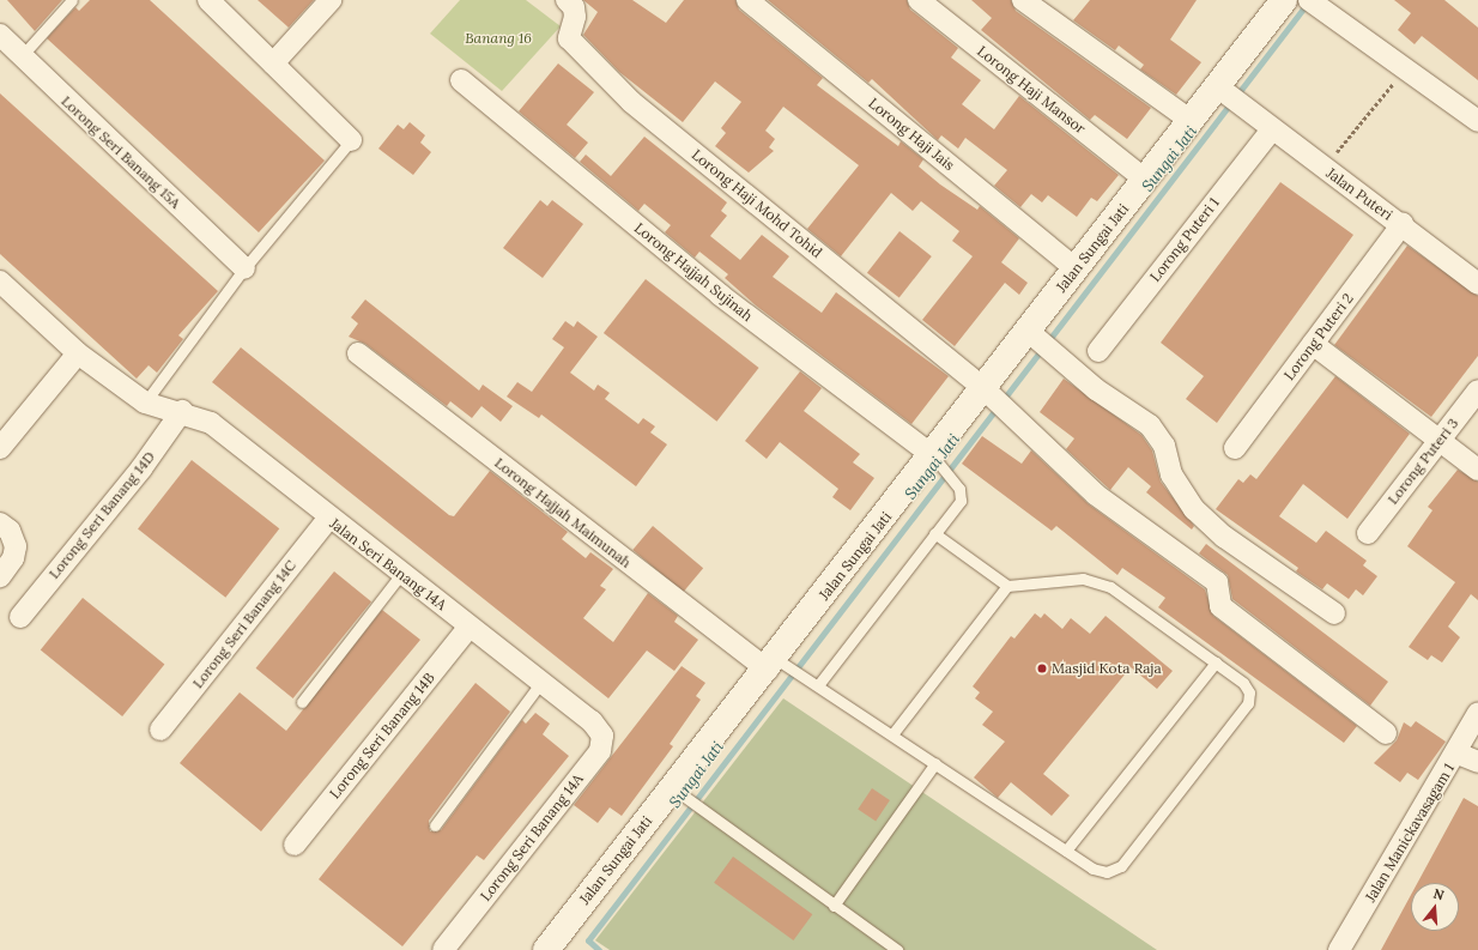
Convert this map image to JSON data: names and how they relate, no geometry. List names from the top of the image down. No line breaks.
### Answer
{"streets":{"main road":["Jalan Sungai Jati"],"street":["Lorong Haji Mansor","Lorong Haji Jais","Lorong Seri Banang 15A","Jalan Puteri","Lorong Haji Mohd Tohid","Lorong Puteri 1","Lorong Hajjah Sujinah","Lorong Puteri 2","Lorong Puteri 3","Lorong Hajjah Maimunah","Lorong Seri Banang 14D","Jalan Seri Banang 14A","Lorong Seri Banang 14C","Lorong Seri Banang 14B","Jalan Manickavasagam 1","Lorong Seri Banang 14A"]},"crossings":[["Lorong Haji Mansor","Jalan Sungai Jati"],["Lorong Haji Jais","Jalan Sungai Jati"],["Jalan Puteri","Lorong Puteri 1"],["Jalan Puteri","Jalan Sungai Jati"],["Jalan Puteri","Lorong Puteri 2"],["Lorong Haji Mohd Tohid","Jalan Sungai Jati"],["Jalan Sungai Jati","Lorong Hajjah Sujinah"],["Jalan Sungai Jati","Lorong Hajjah Maimunah"],["Lorong Seri Banang 14D","Jalan Seri Banang 14A"],["Jalan Seri Banang 14A","Lorong Seri Banang 14C"],["Jalan Seri Banang 14A","Lorong Seri Banang 14B"],["Jalan Seri Banang 14A","Lorong Seri Banang 14A"]],"water":["Sungai Jati"],"parks":["Banang 16"],"places":["Masjid Kota Raja"],"north":"top"}
